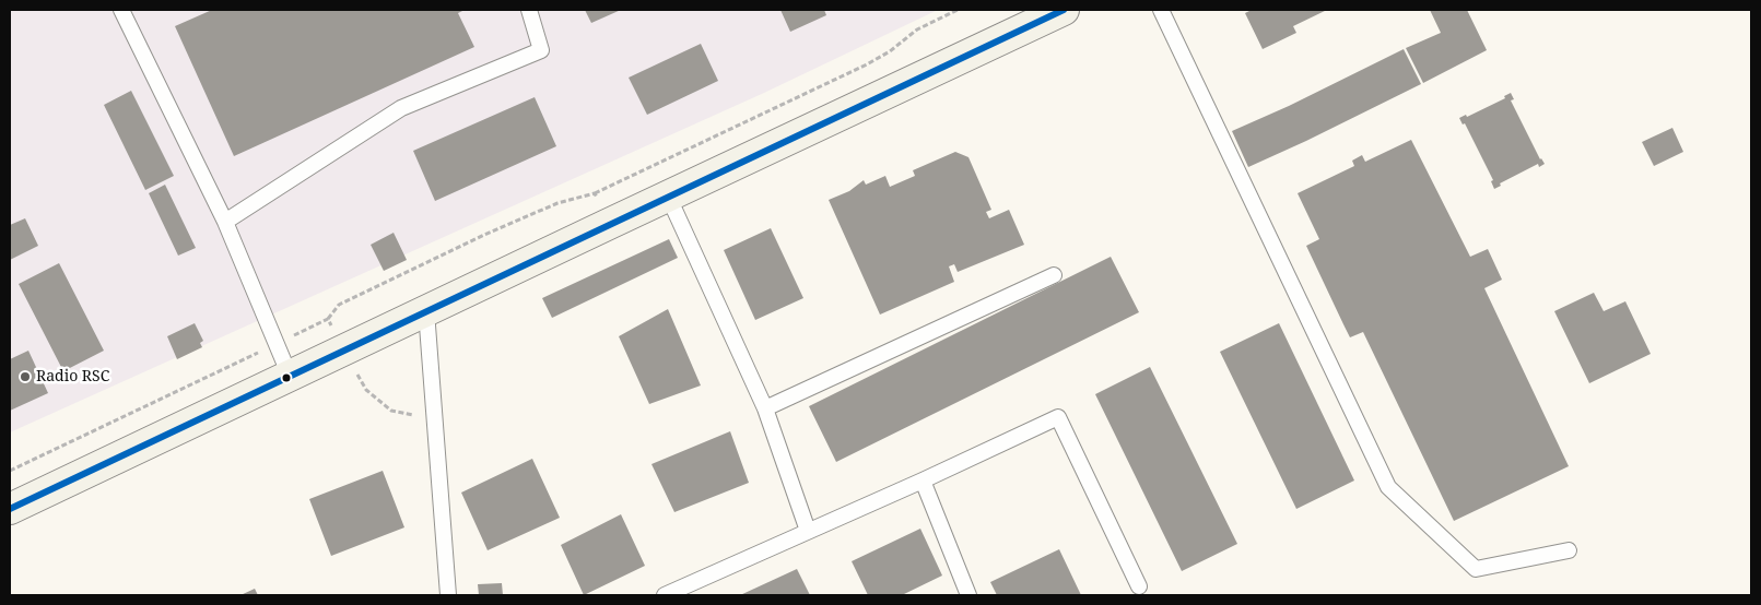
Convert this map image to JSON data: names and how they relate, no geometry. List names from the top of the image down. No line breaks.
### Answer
{"places":["Radio RSC"]}
